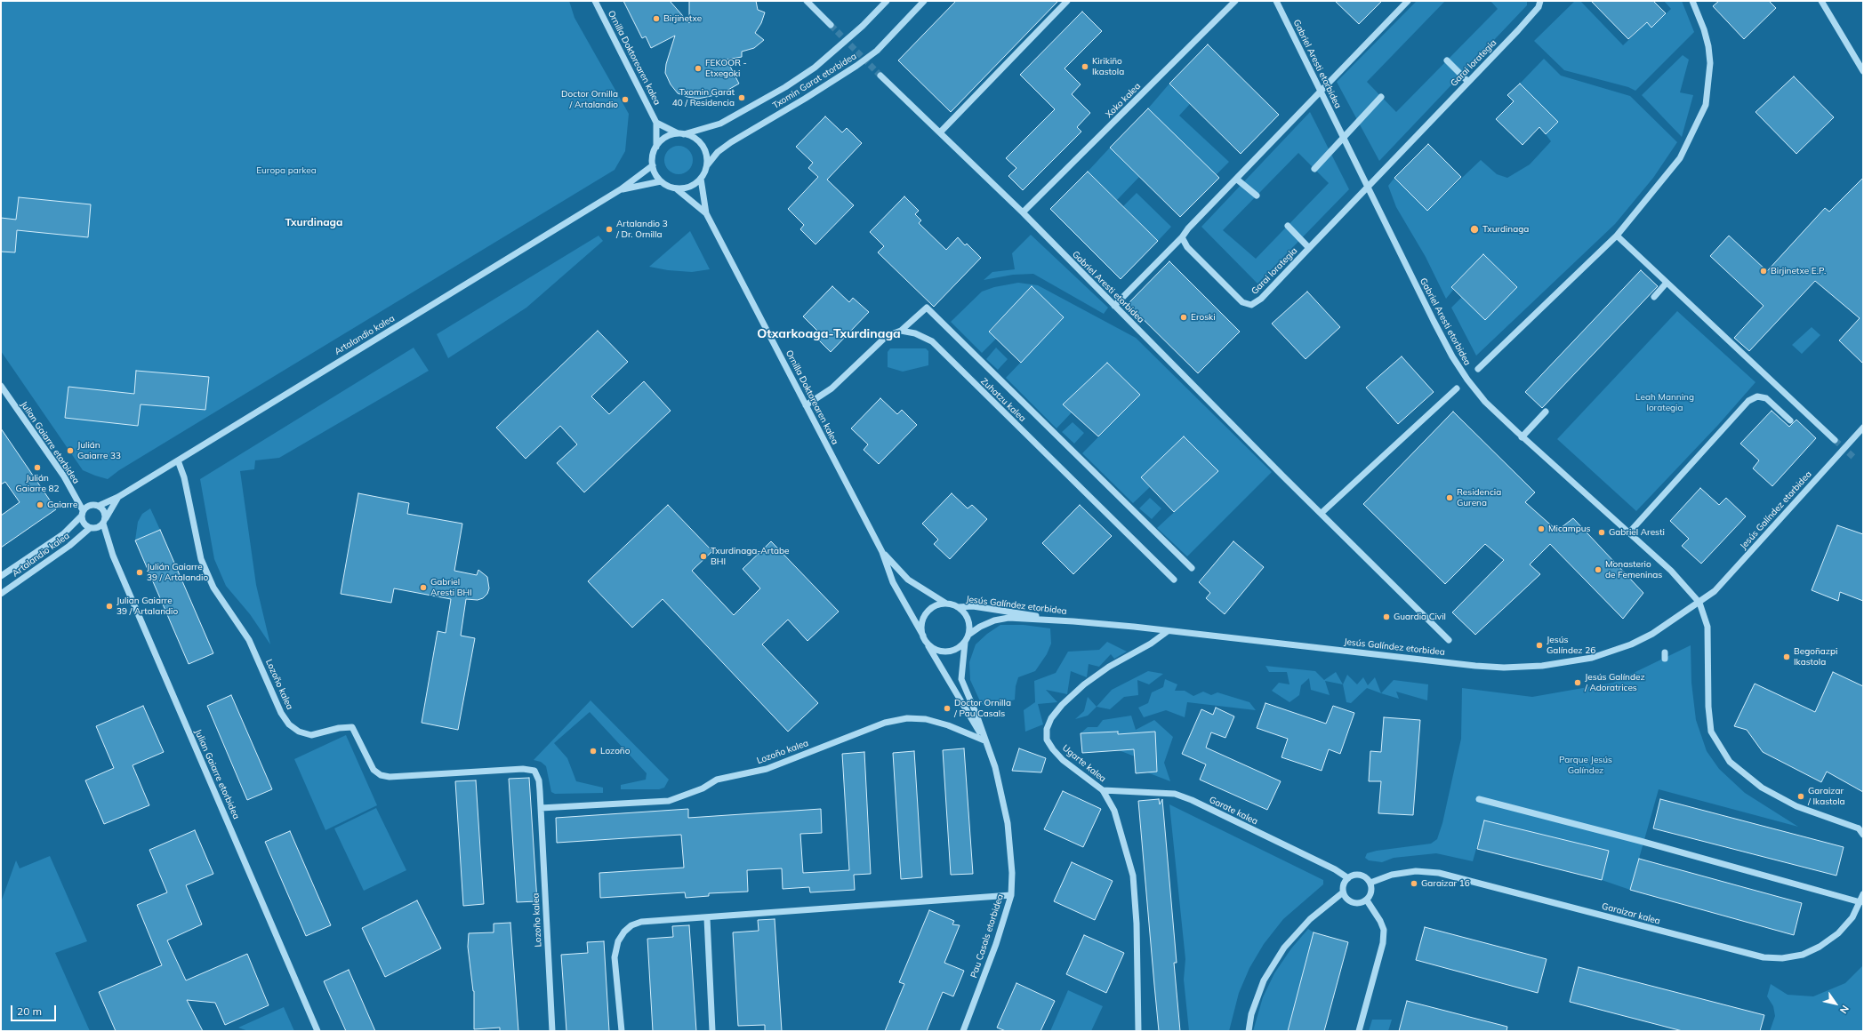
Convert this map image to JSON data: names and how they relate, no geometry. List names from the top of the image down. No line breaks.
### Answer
{"streets":{"street":["Ornilla Doktorearen kalea","Garai lorategia","Gabriel Aresti etorbidea","Txomin Garat etorbidea","Xoko kalea","Artalandio kalea","Zuhatzu kalea","Julian Gaiarre etorbidea","Jesús Galíndez etorbidea","Lozoño kalea","Ugarte kalea","Garate kalea","Garaizar kalea","Pau Casals etorbidea"]},"crossings":[["Ornilla Doktorearen kalea","Txomin Garat etorbidea"],["Ornilla Doktorearen kalea","Artalandio kalea"],["Ornilla Doktorearen kalea","Jesús Galíndez etorbidea"],["Ornilla Doktorearen kalea","Pau Casals etorbidea"],["Garai lorategia","Gabriel Aresti etorbidea"],["Gabriel Aresti etorbidea","Xoko kalea"],["Gabriel Aresti etorbidea","Jesús Galíndez etorbidea"],["Txomin Garat etorbidea","Artalandio kalea"],["Artalandio kalea","Julian Gaiarre etorbidea"],["Artalandio kalea","Lozoño kalea"],["Jesús Galíndez etorbidea","Ugarte kalea"],["Jesús Galíndez etorbidea","Pau Casals etorbidea"],["Lozoño kalea","Pau Casals etorbidea"],["Ugarte kalea","Garate kalea"],["Garate kalea","Garaizar kalea"]],"districts":["Txurdinaga","Otxarkoaga-Txurdinaga"],"parks":["Europa parkea","Leah Manning lorategia","Parque Jesús Galíndez"],"places":["Birjinetxe","Kirikiño Ikastola","FEKOOR - Etxegoki","Txomin Garat 40 / Residencia","Doctor Ornilla / Artalandio","Artalandio 3 / Dr. Ornilla","Txurdinaga","Birjinetxe E.P.","Eroski","Julián Gaiarre 33","Julián Gaiarre 82","Residencia Gurena","Gaiarre","Micampus","Gabriel Aresti","Txurdinaga-Artabe BHI","Monasterio de Femeninas","Julián Gaiarre 39 / Artalandio","Gabriel Aresti BHI","Julian Gaiarre 39 / Artalandio","Guardia Civil","Jesús Galíndez 26","Begoñazpi Ikastola","Jesús Galíndez / Adoratrices","Doctor Ornilla / Pau Casals","Lozoño","Garaizar / Ikastola","Garaizar 16"],"scale_bar":"20 m","north":"bottom right"}
